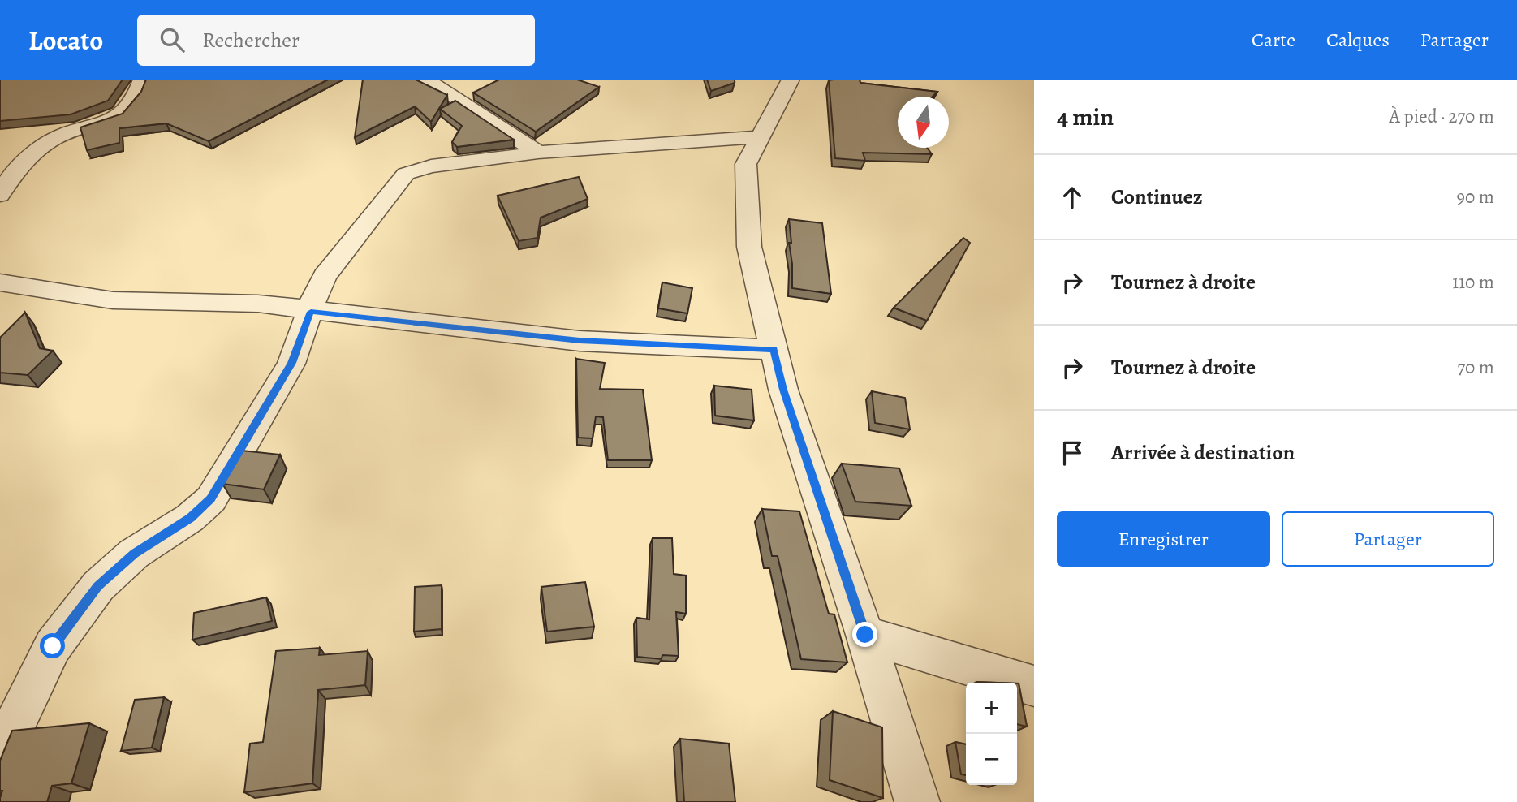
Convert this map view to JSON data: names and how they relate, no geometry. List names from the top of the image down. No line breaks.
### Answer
{"north":"bottom","page":{"header":"Locato","search":"Rechercher","nav":["Carte","Calques","Partager"],"heading":["4 min","À pied · 270 m"],"list":[["Continuez","90 m"],["Tournez à droite","110 m"],["Tournez à droite","70 m"],"Arrivée à destination"],"buttons":["Enregistrer","Partager"],"map_buttons":["+","−"]}}
